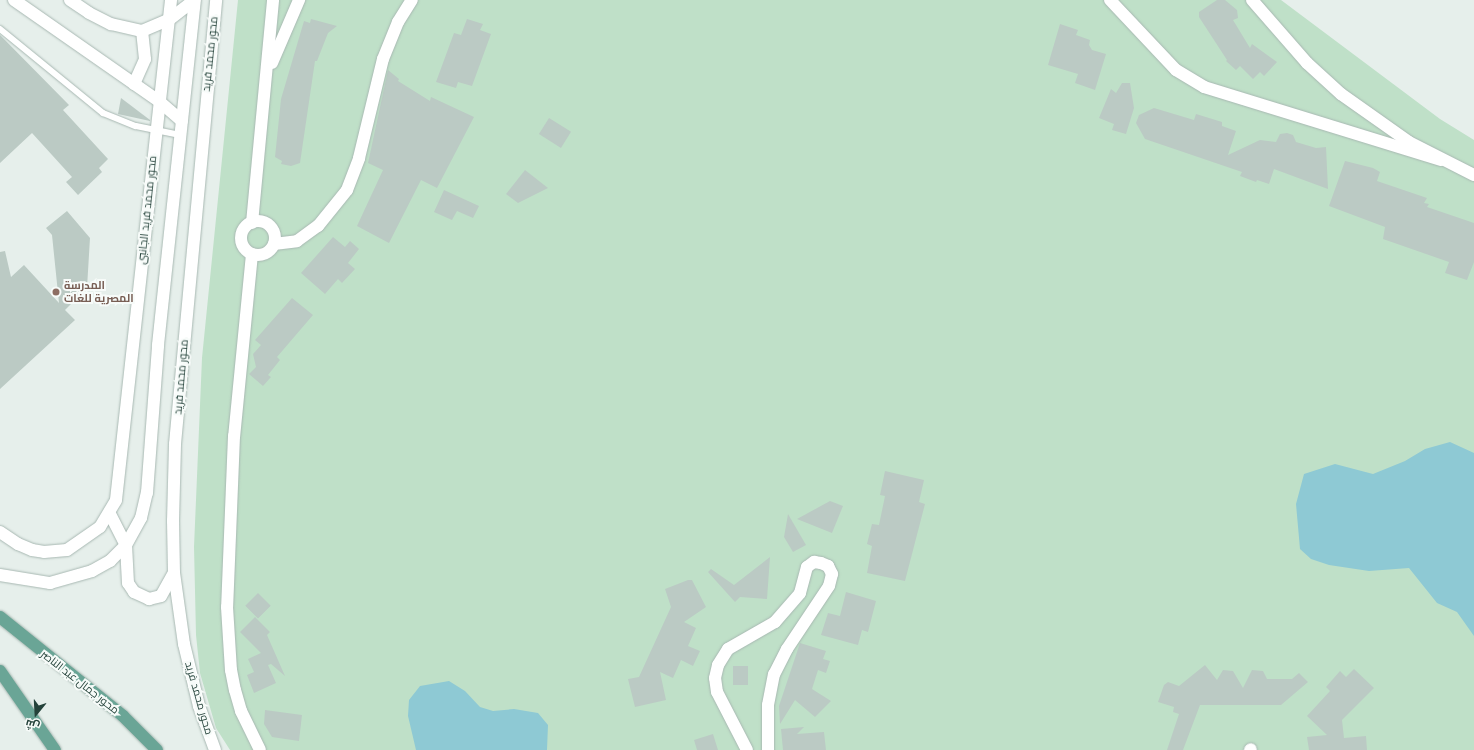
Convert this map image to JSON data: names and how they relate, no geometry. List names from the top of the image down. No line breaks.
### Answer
{"streets":{"main road":["محور جمال عبد الناصر"],"street":["محور محمد فريد","محور محمد فريد الجانبى"]},"places":["المدرسة المصرية للغات"],"north":"bottom"}
